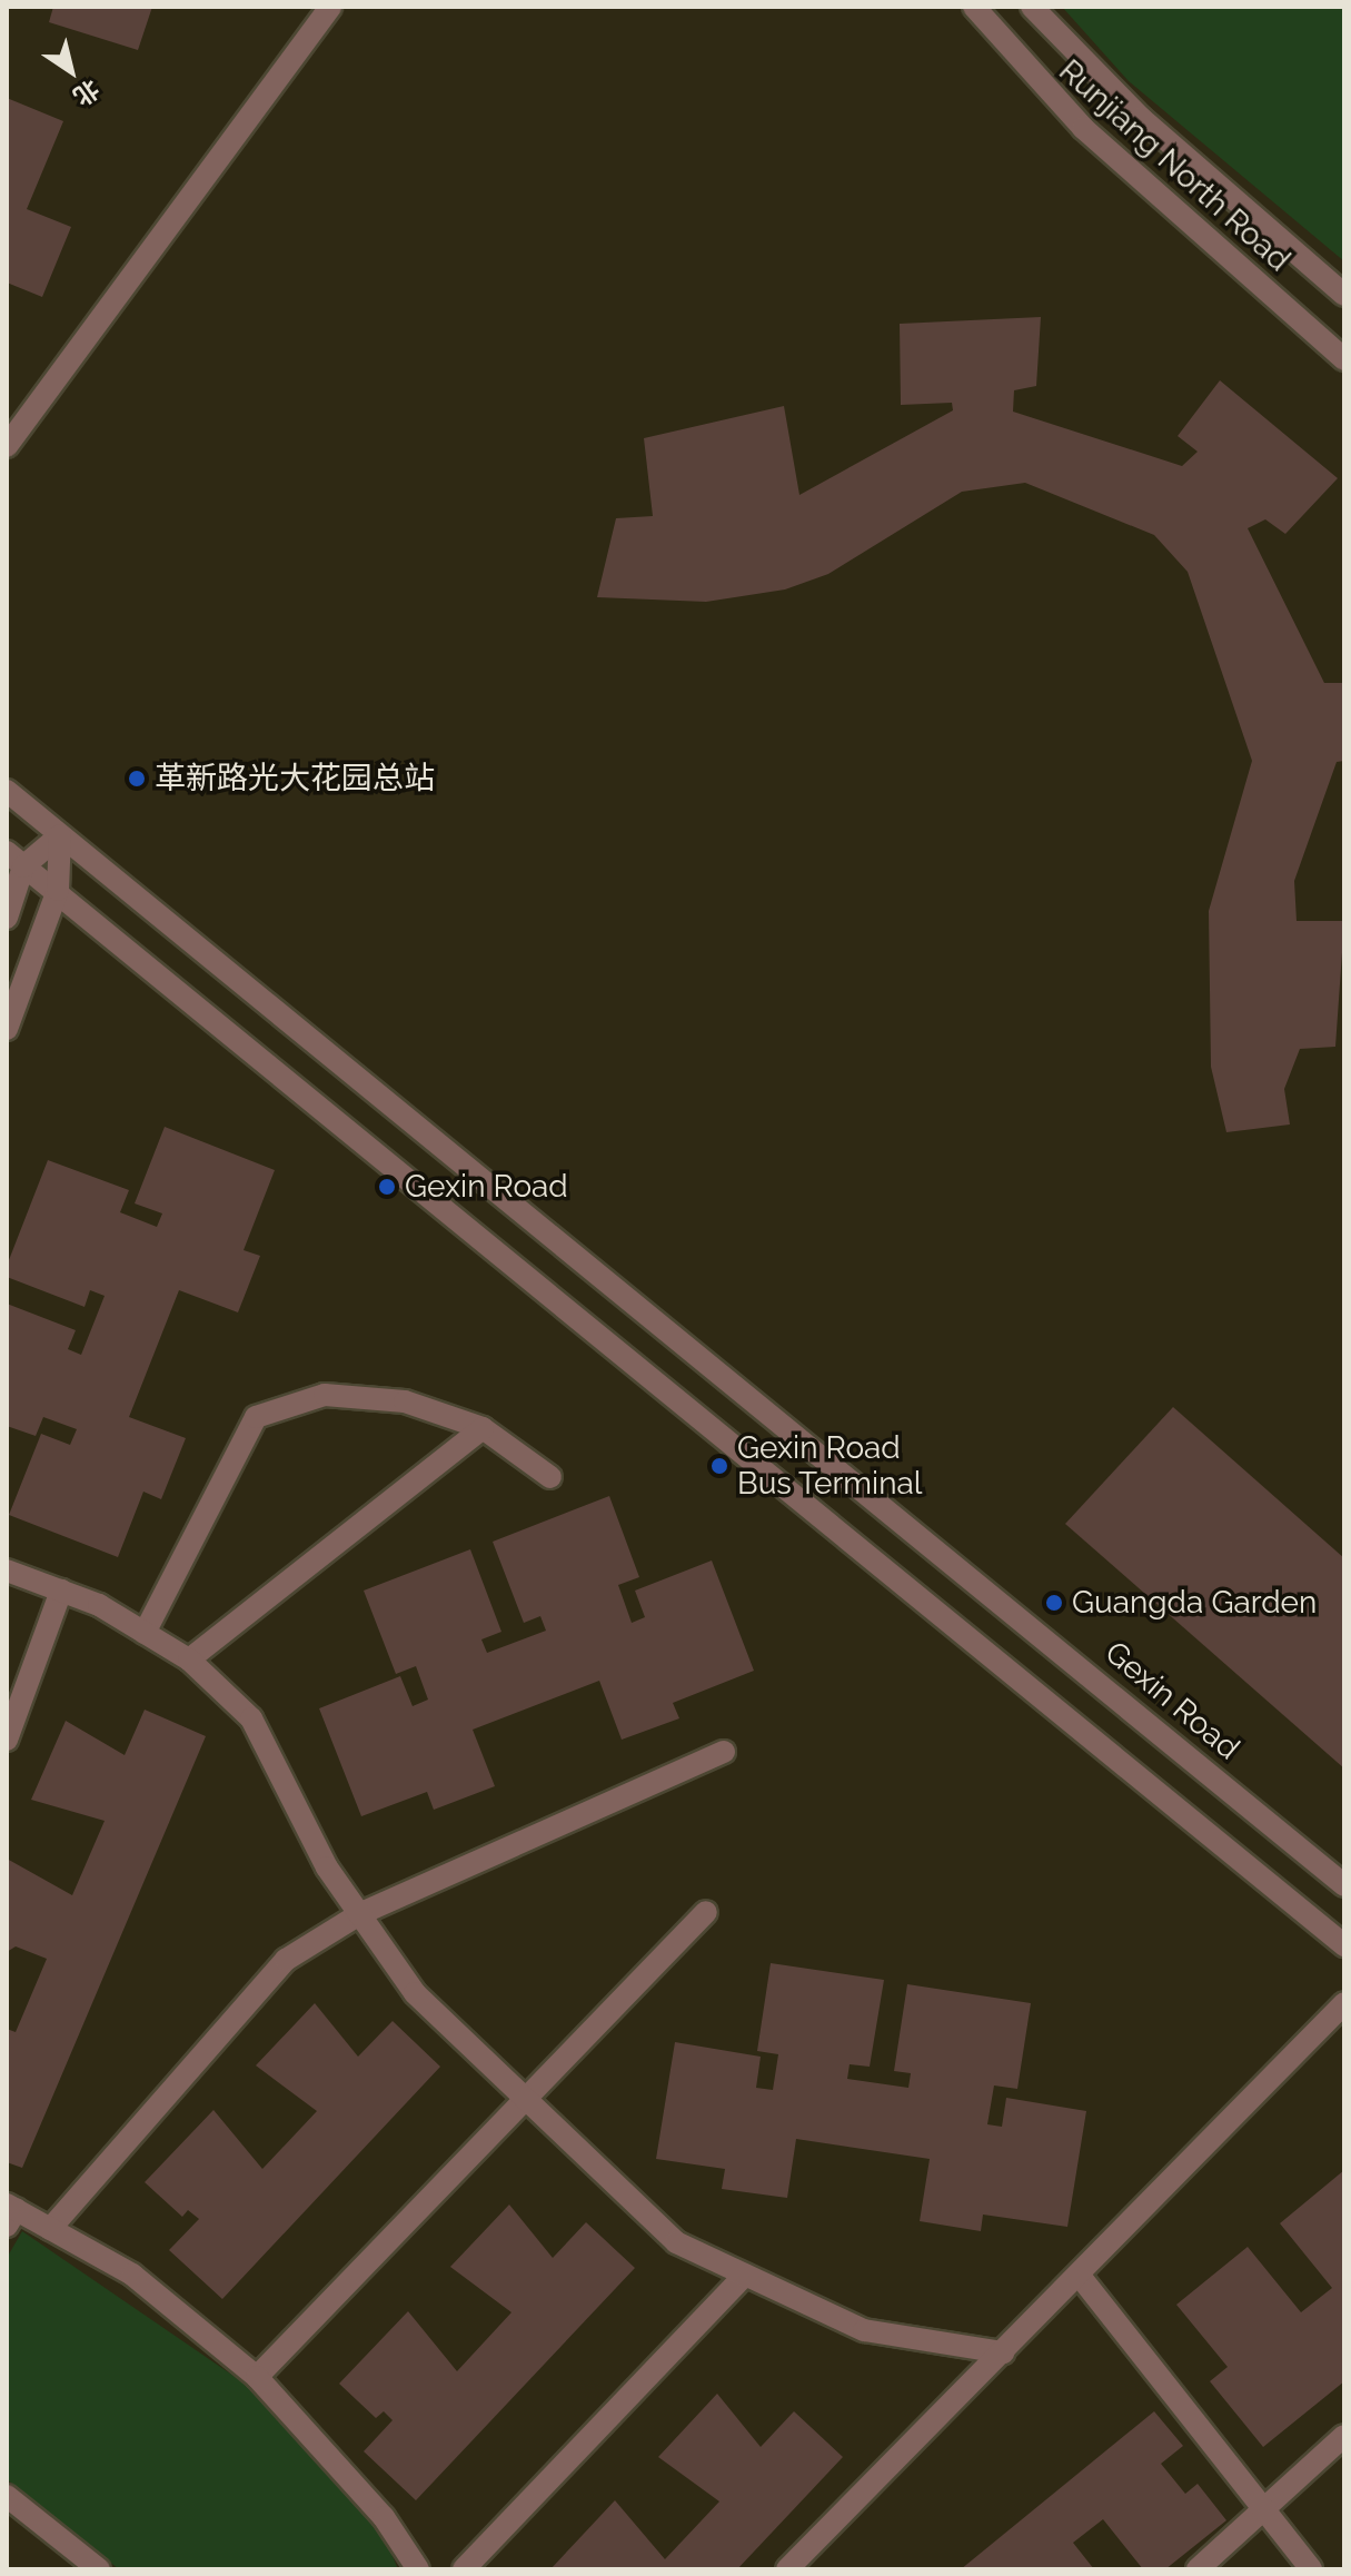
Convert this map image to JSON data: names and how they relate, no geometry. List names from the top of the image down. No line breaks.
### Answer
{"streets":{"street":["Runjiang North Road","Gexin Road"]},"places":["革新路光大花园总站","Gexin Road","Gexin Road Bus Terminal","Guangda Garden"],"north":"bottom right"}
